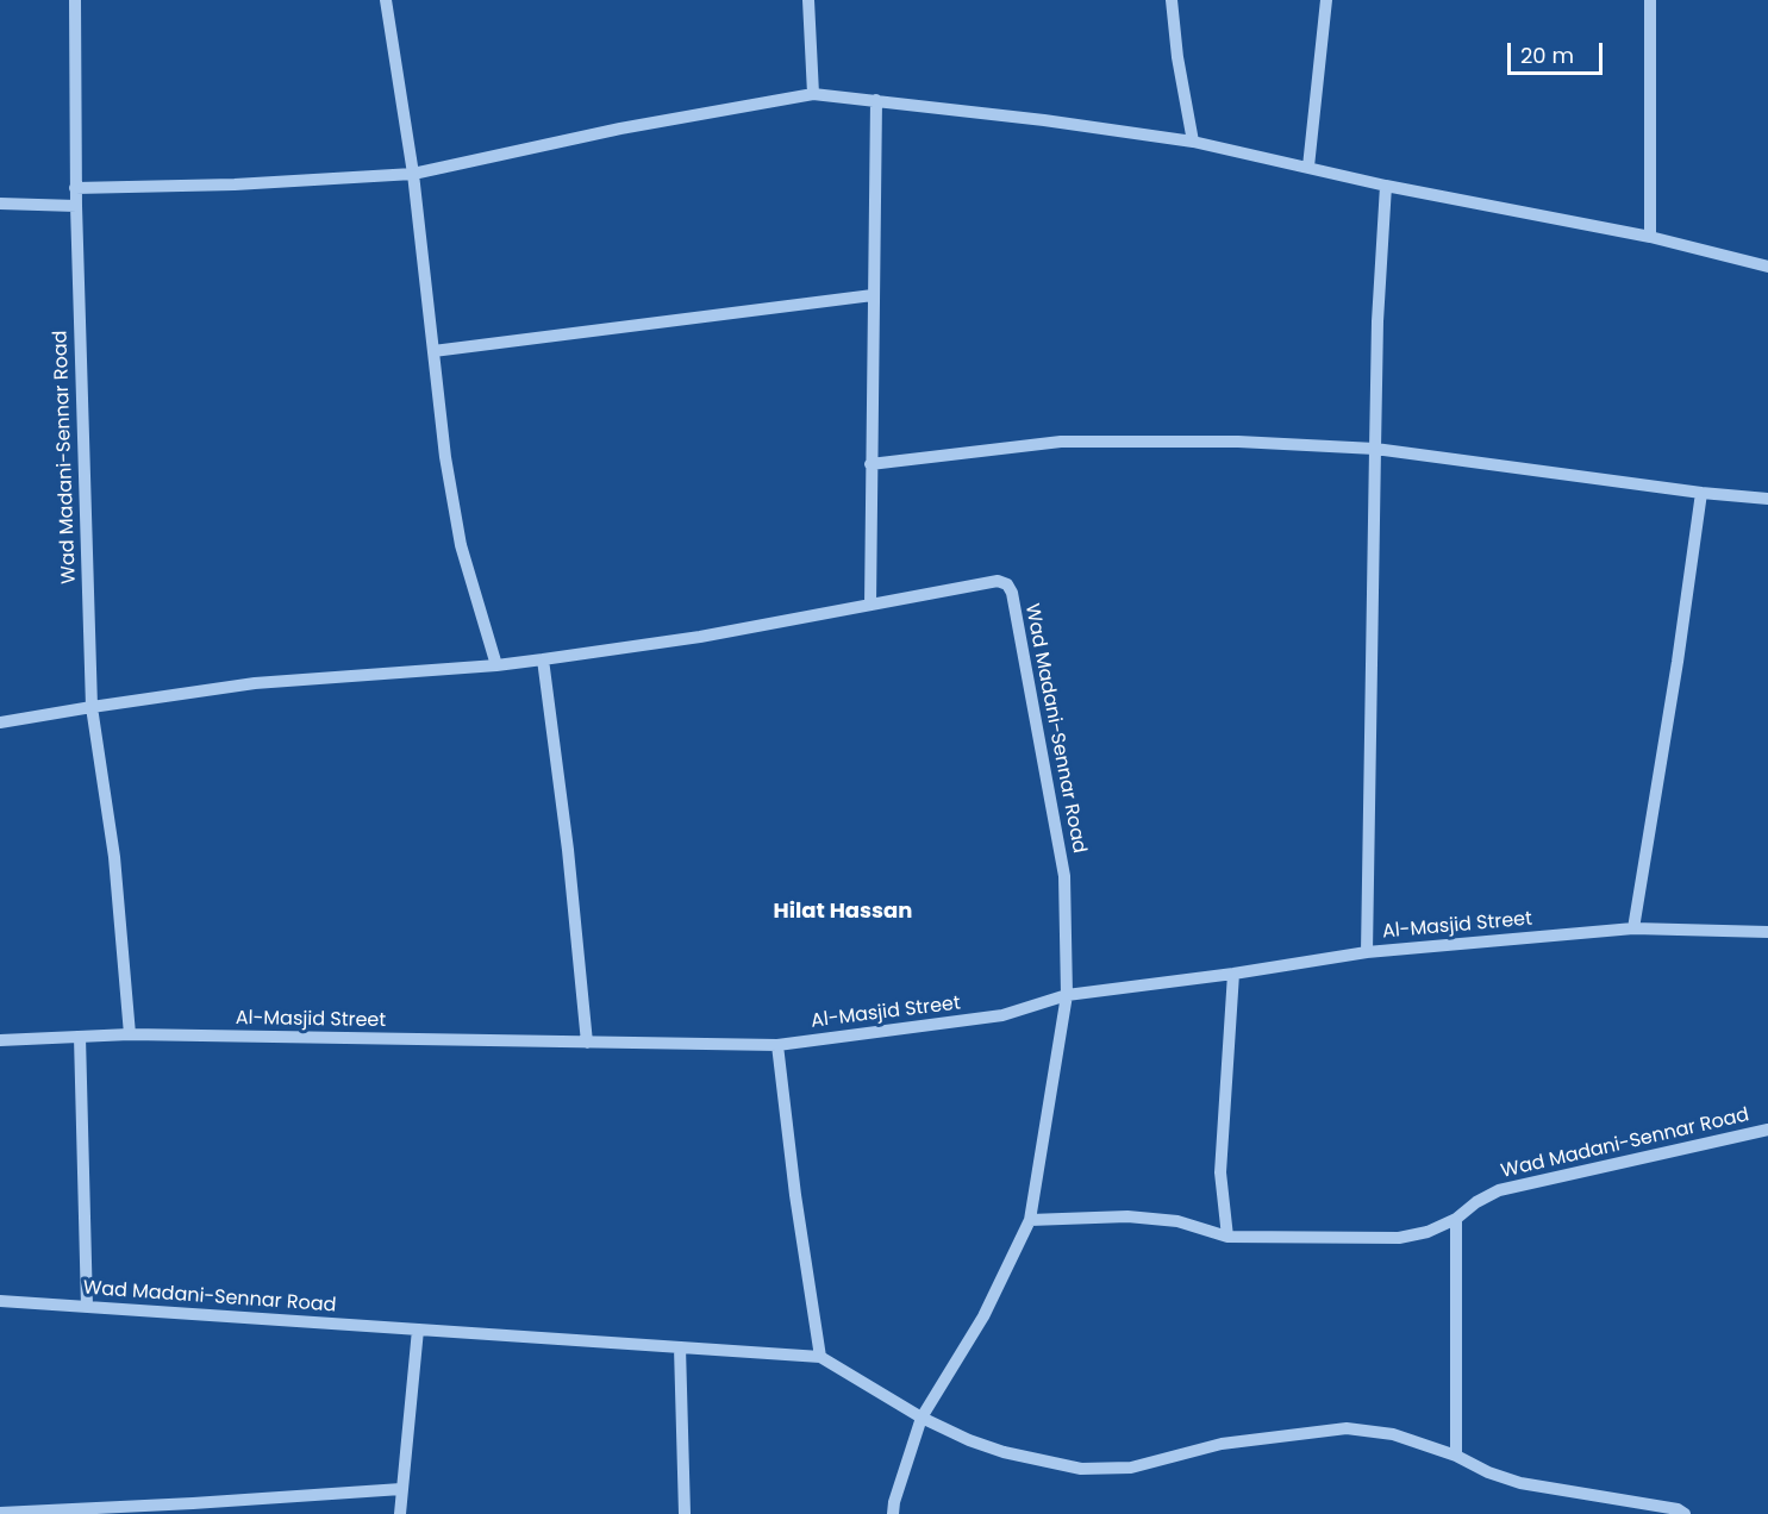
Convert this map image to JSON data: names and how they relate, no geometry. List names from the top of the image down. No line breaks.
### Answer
{"streets":{"street":["Wad Madani-Sennar Road","Al-Masjid Street"]},"crossings":[["Wad Madani-Sennar Road","Al-Masjid Street"]],"districts":["Hilat Hassan"],"scale_bar":"20 m"}
